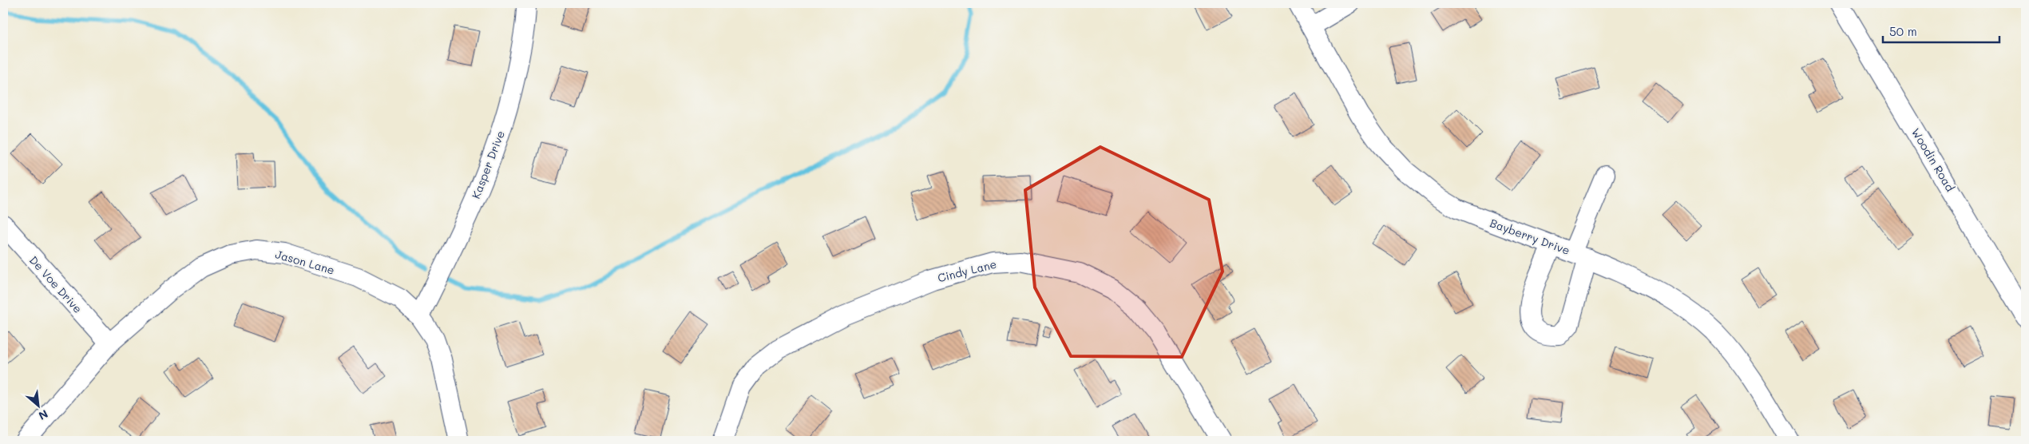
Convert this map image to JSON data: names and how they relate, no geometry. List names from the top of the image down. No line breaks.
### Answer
{"streets":{"street":["Woodin Road","Kasper Drive","Bayberry Drive","Jason Lane","Cindy Lane","De Voe Drive"]},"crossings":[["Kasper Drive","Jason Lane"],["Jason Lane","De Voe Drive"]],"scale_bar":"50 m","north":"bottom right"}
